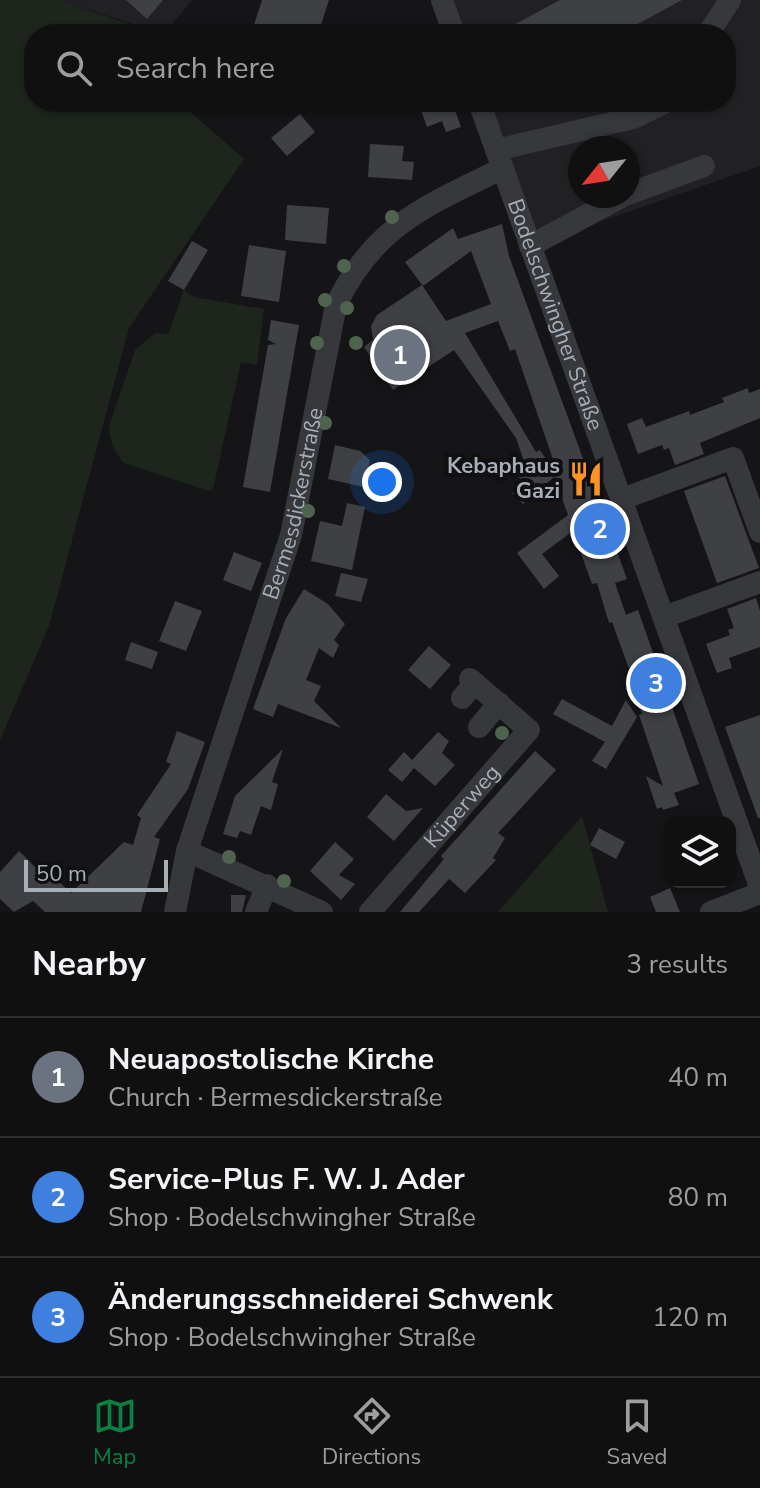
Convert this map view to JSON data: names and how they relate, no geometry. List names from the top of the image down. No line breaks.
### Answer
{"streets":{"street":["Bodelschwingher Straße","Bermesdickerstraße","Küperweg"]},"crossings":[["Bodelschwingher Straße","Bermesdickerstraße"]],"places":{"restaurant":["Kebaphaus Gazi"]},"scale_bar":"50 m","north":"bottom left","page":{"search":"Search here","pins":["1","2","3"],"scale":"50 m","heading":["Nearby","3 results"],"list":[{"mark":"1","name":"Neuapostolische Kirche","note":"Church · Bermesdickerstraße","value":"40 m"},{"mark":"2","name":"Service-Plus F. W. J. Ader","note":"Shop · Bodelschwingher Straße","value":"80 m"},{"mark":"3","name":"Änderungsschneiderei Schwenk","note":"Shop · Bodelschwingher Straße","value":"120 m"}],"nav":["Map","Directions","Saved"]}}
